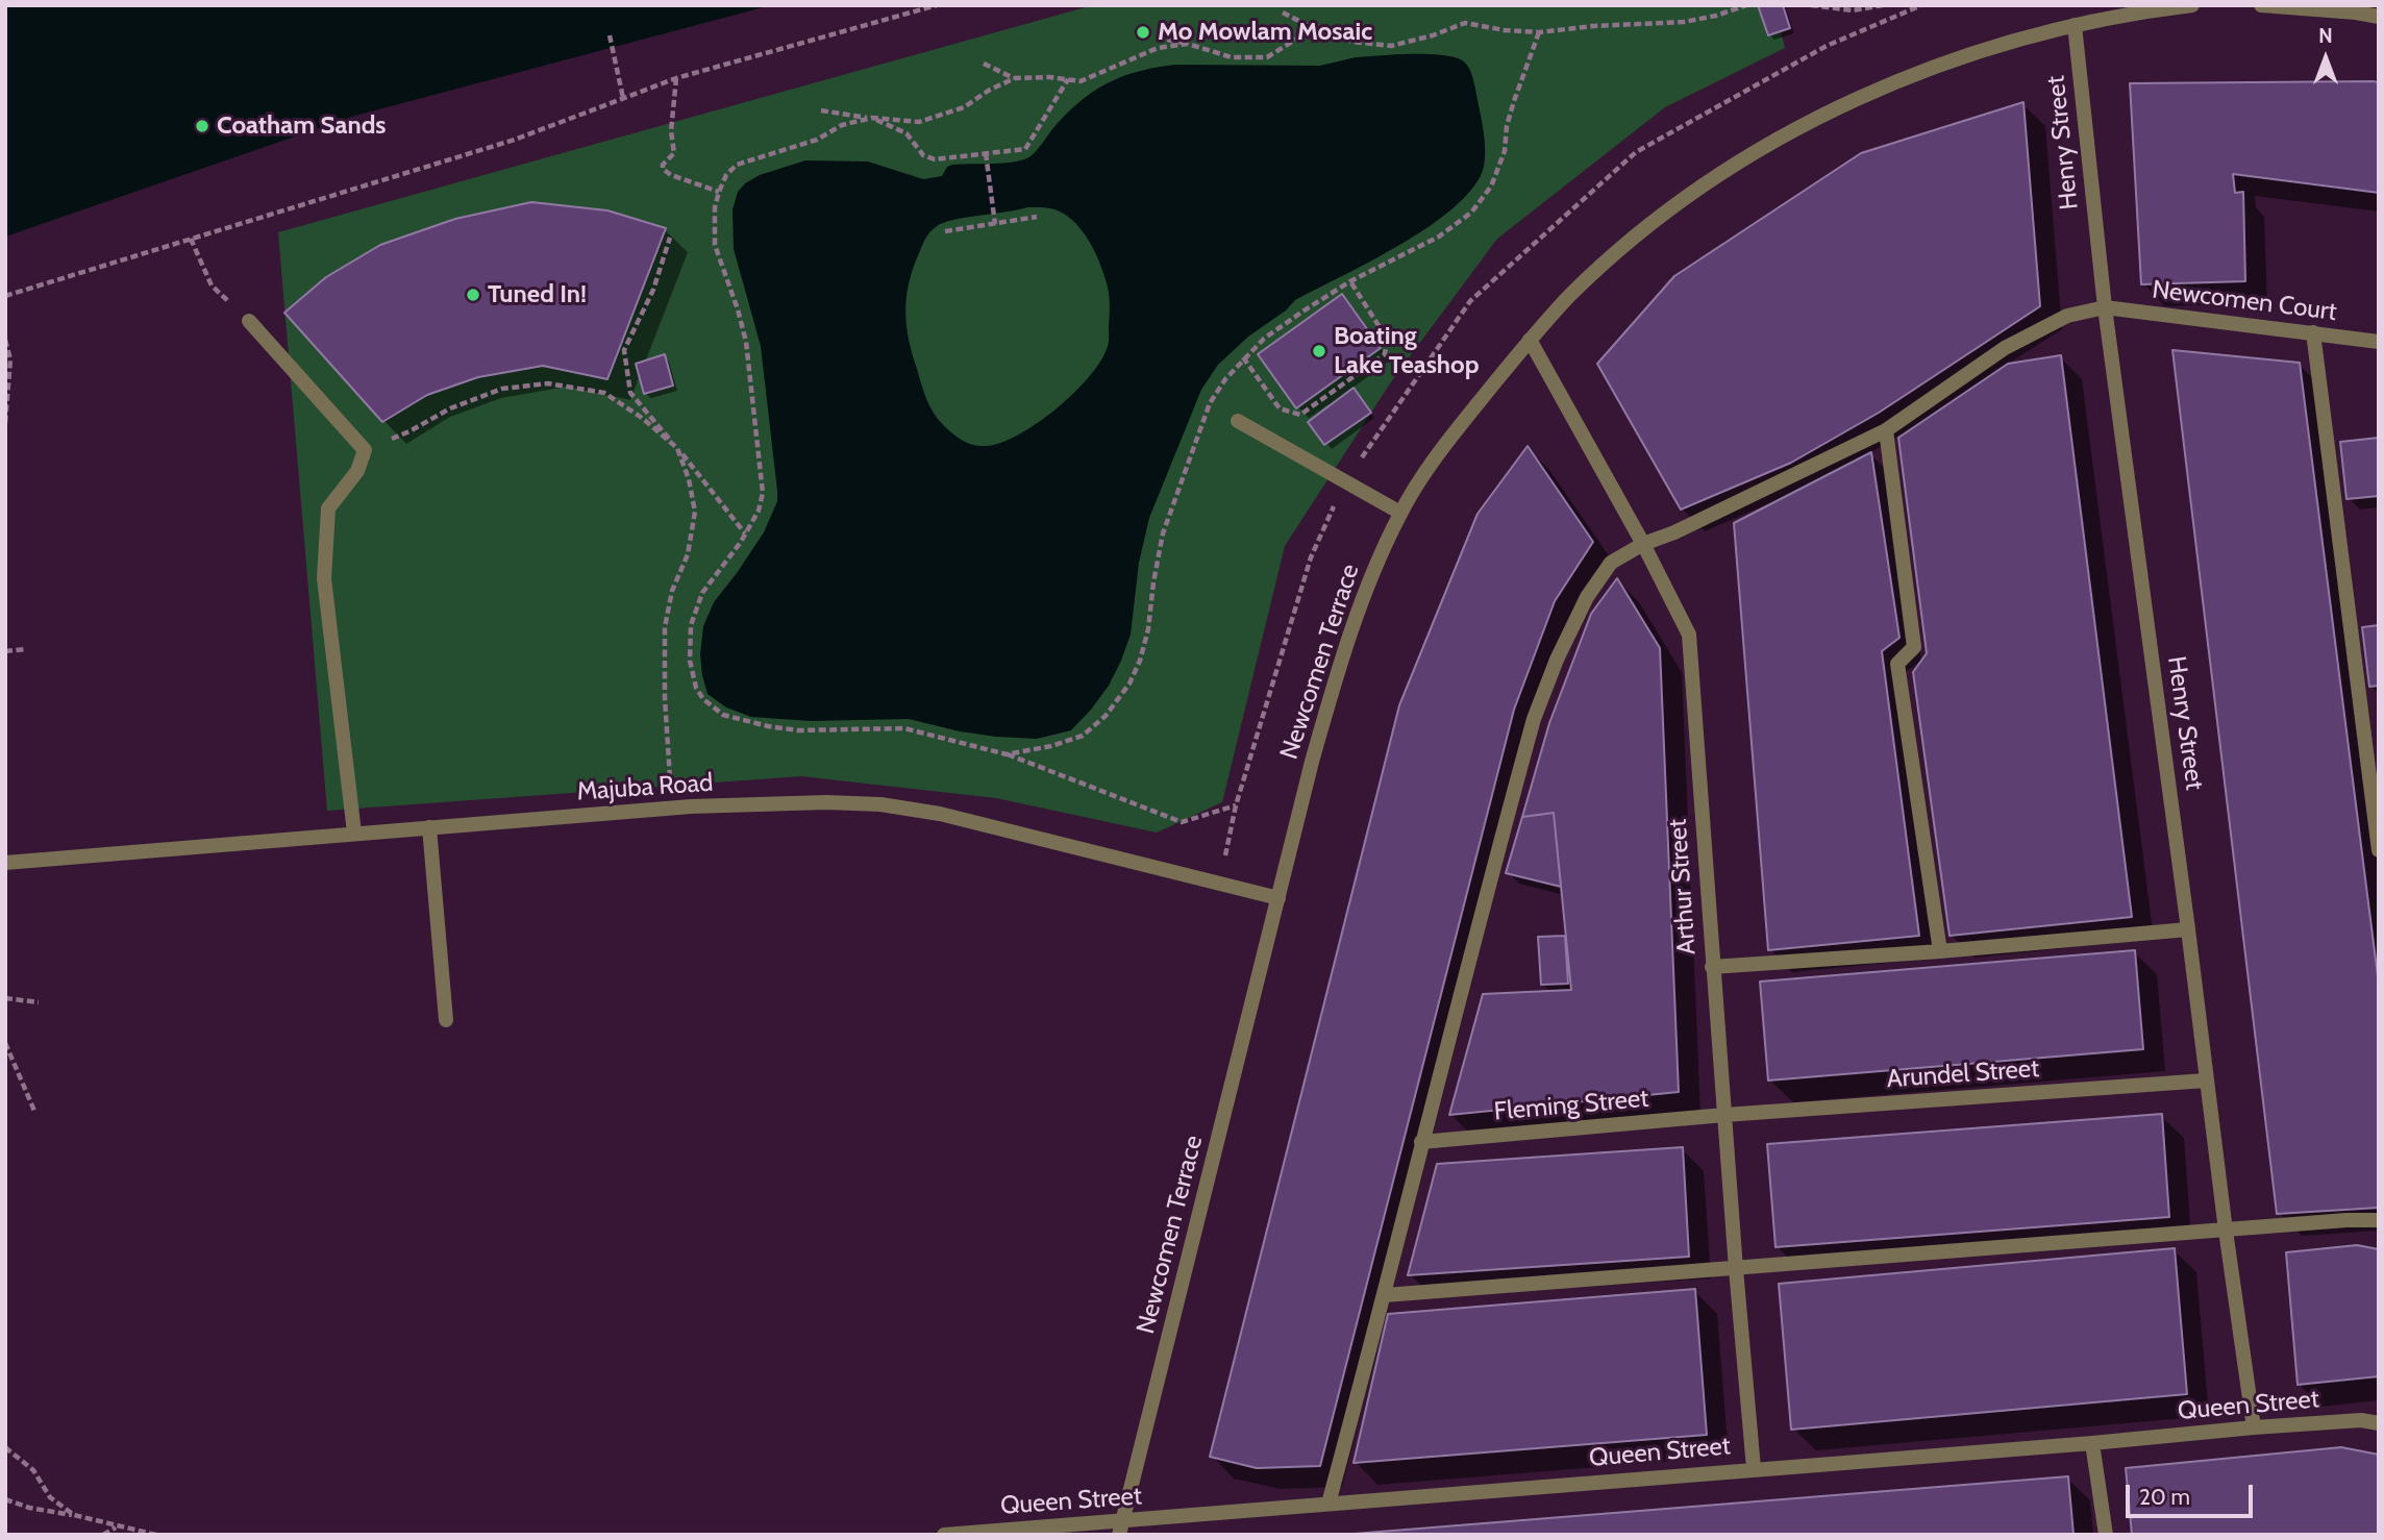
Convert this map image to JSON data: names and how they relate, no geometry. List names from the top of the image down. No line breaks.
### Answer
{"streets":{"street":["Henry Street","Newcomen Court","Newcomen Terrace","Majuba Road","Arthur Street","Arundel Street","Fleming Street","Queen Street"]},"crossings":[["Henry Street","Newcomen Court"],["Henry Street","Newcomen Terrace"],["Henry Street","Arundel Street"],["Henry Street","Queen Street"],["Newcomen Court","Arthur Street"],["Newcomen Court","Fleming Street"],["Newcomen Court","Queen Street"],["Newcomen Terrace","Majuba Road"],["Newcomen Terrace","Arthur Street"],["Newcomen Terrace","Queen Street"],["Arthur Street","Arundel Street"],["Arthur Street","Fleming Street"],["Arthur Street","Queen Street"],["Arundel Street","Fleming Street"]],"places":["Mo Mowlam Mosaic","Coatham Sands","Tuned In!","Boating Lake Teashop"],"scale_bar":"20 m","north":"top"}
